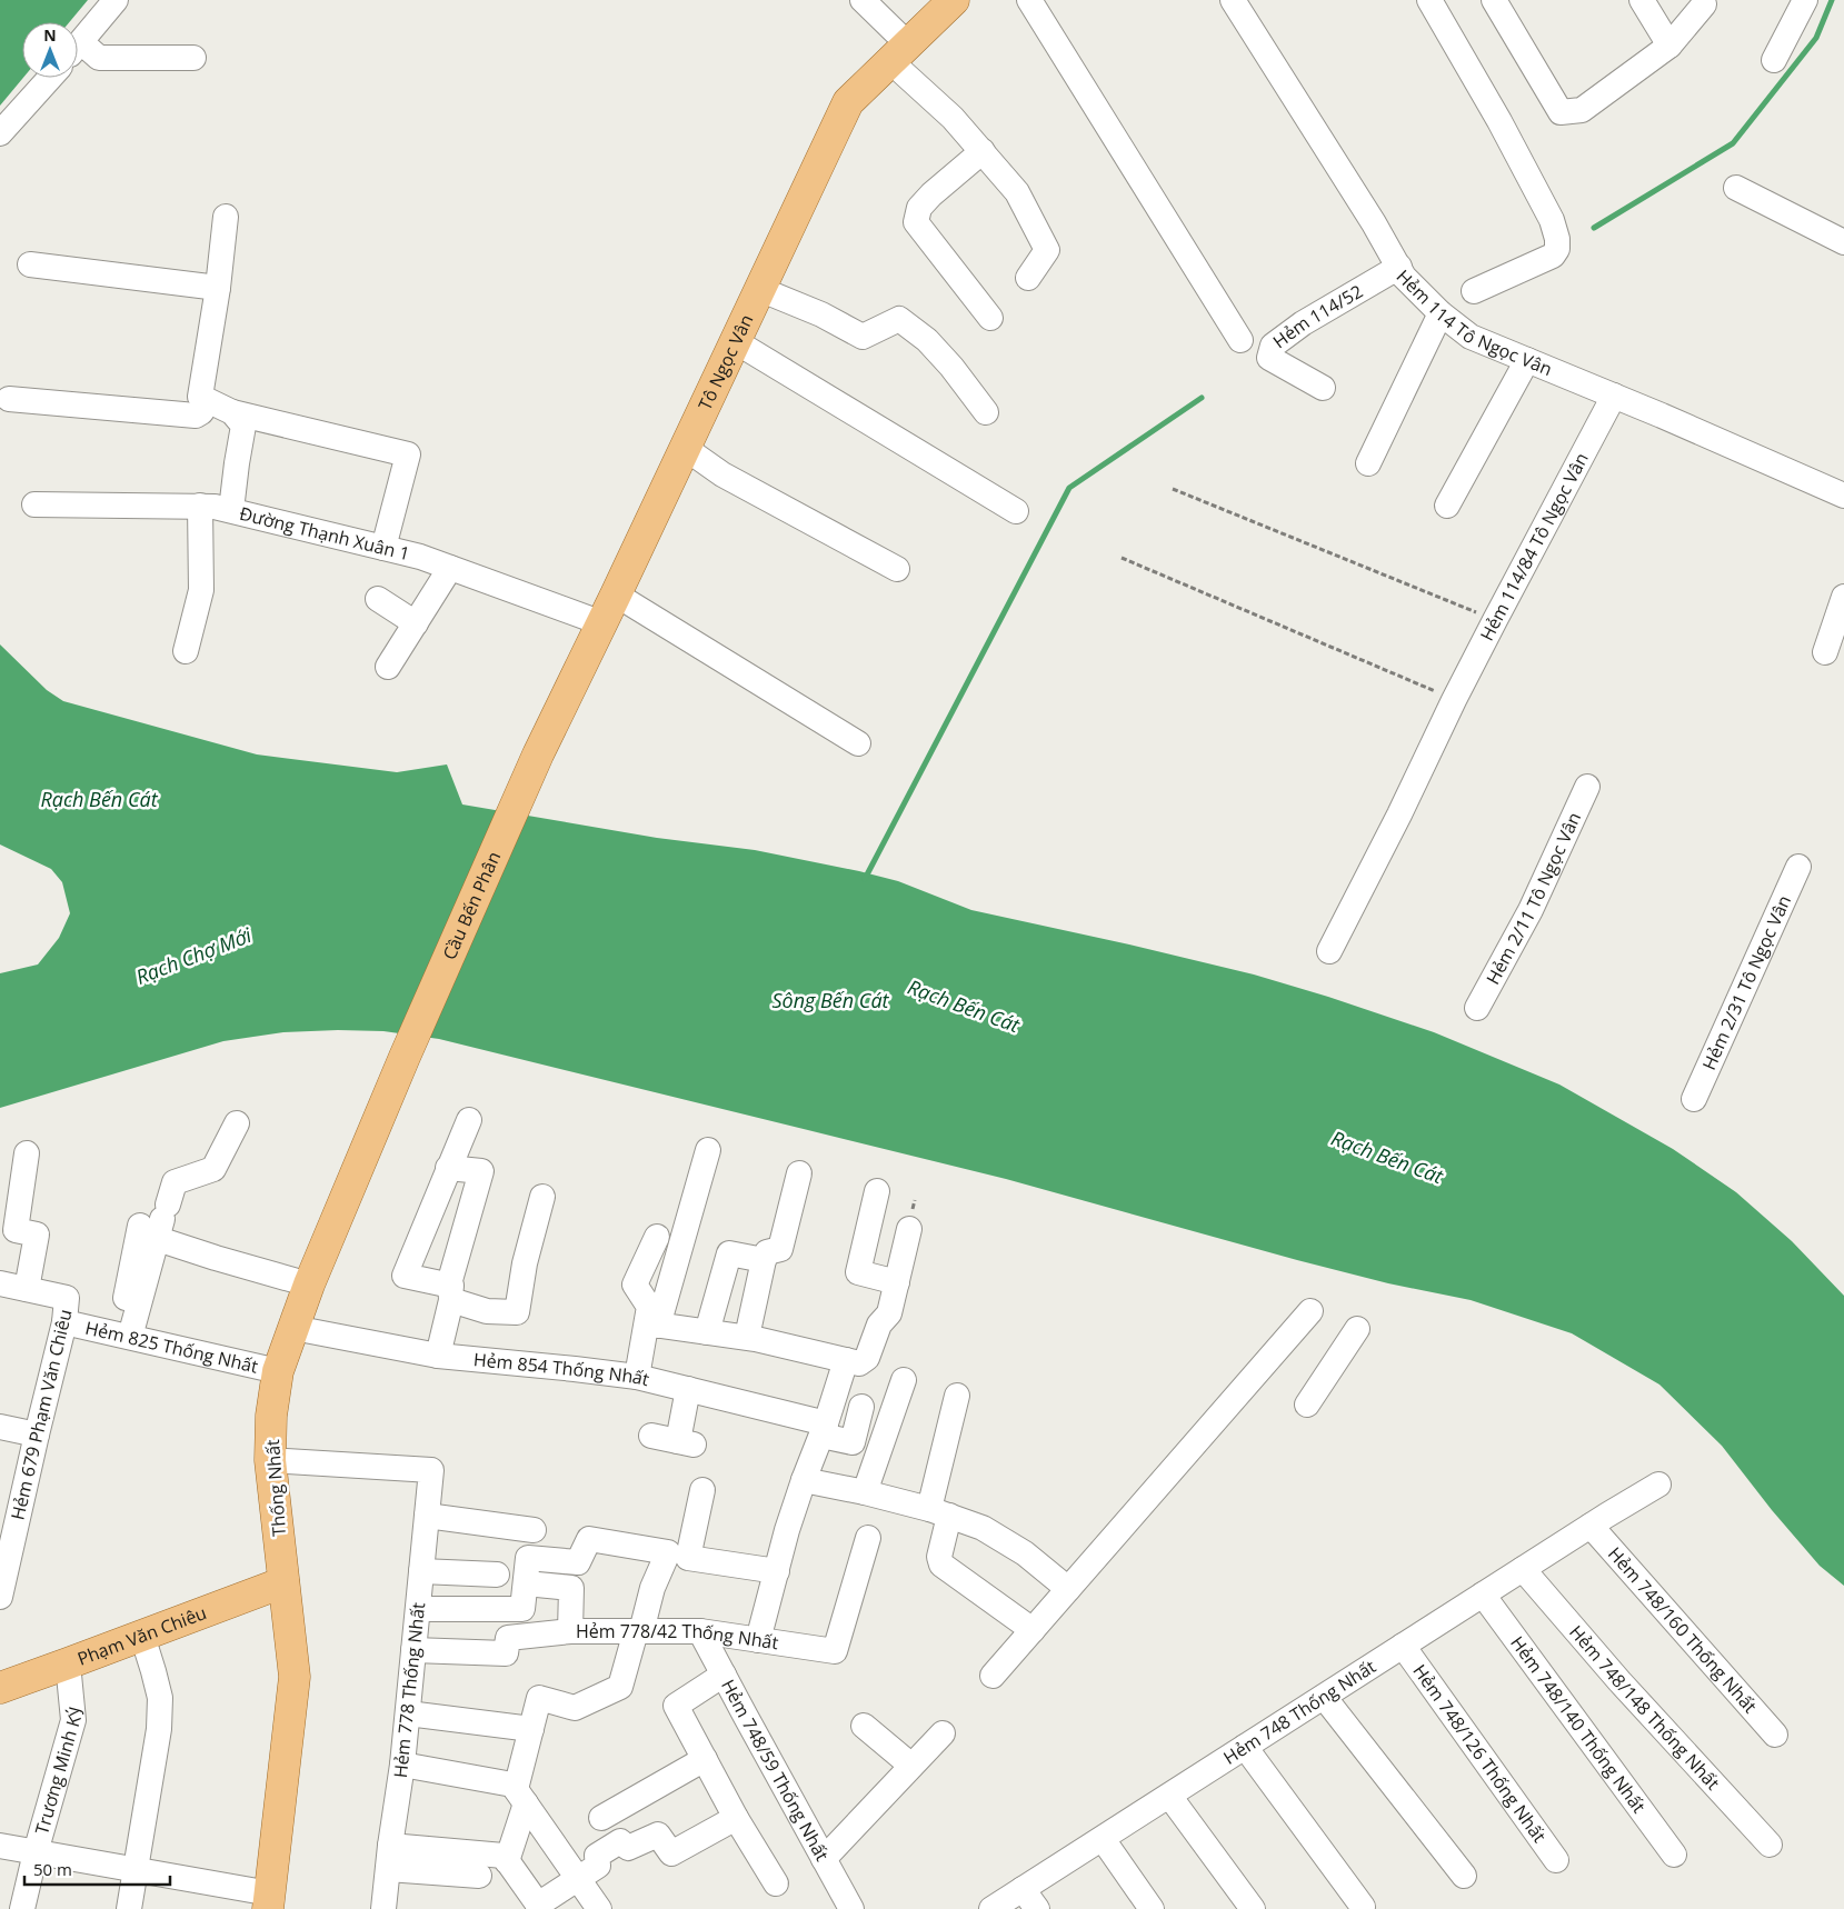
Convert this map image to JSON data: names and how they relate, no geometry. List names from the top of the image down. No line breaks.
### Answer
{"streets":{"main road":["Tô Ngọc Vân","Cầu Bến Phân","Thống Nhất","Phạm Văn Chiêu"],"street":["Hẻm 114/52","Hẻm 114 Tô Ngọc Vân","Đường Thạnh Xuân 1","Hẻm 114/84 Tô Ngọc Vân","Hẻm 2/11 Tô Ngọc Vân","Hẻm 2/31 Tô Ngọc Vân","Hẻm 825 Thống Nhất","Hẻm 854 Thống Nhất","Hẻm 679 Phạm Văn Chiêu","Hẻm 748/160 Thống Nhất","Hẻm 778/42 Thống Nhất","Hẻm 778 Thống Nhất","Hẻm 748/148 Thống Nhất","Hẻm 748 Thống Nhất","Hẻm 748/140 Thống Nhất","Hẻm 748/126 Thống Nhất","Trương Minh Ký","Hẻm 748/59 Thống Nhất"]},"crossings":[["Hẻm 114/52","Hẻm 114 Tô Ngọc Vân"],["Hẻm 114 Tô Ngọc Vân","Hẻm 114/84 Tô Ngọc Vân"],["Tô Ngọc Vân","Đường Thạnh Xuân 1"],["Tô Ngọc Vân","Cầu Bến Phân"],["Cầu Bến Phân","Thống Nhất"],["Hẻm 825 Thống Nhất","Hẻm 679 Phạm Văn Chiêu"],["Hẻm 825 Thống Nhất","Thống Nhất"],["Hẻm 854 Thống Nhất","Thống Nhất"],["Thống Nhất","Phạm Văn Chiêu"],["Thống Nhất","Hẻm 778 Thống Nhất"],["Hẻm 748/160 Thống Nhất","Hẻm 748 Thống Nhất"],["Phạm Văn Chiêu","Trương Minh Ký"],["Hẻm 778/42 Thống Nhất","Hẻm 778 Thống Nhất"],["Hẻm 778/42 Thống Nhất","Hẻm 748/59 Thống Nhất"],["Hẻm 748/148 Thống Nhất","Hẻm 748 Thống Nhất"],["Hẻm 748 Thống Nhất","Hẻm 748/140 Thống Nhất"],["Hẻm 748 Thống Nhất","Hẻm 748/126 Thống Nhất"]],"water":["Rạch Bến Cát","Rạch Chợ Mới","Sông Bến Cát"],"scale_bar":"50 m","north":"top"}
